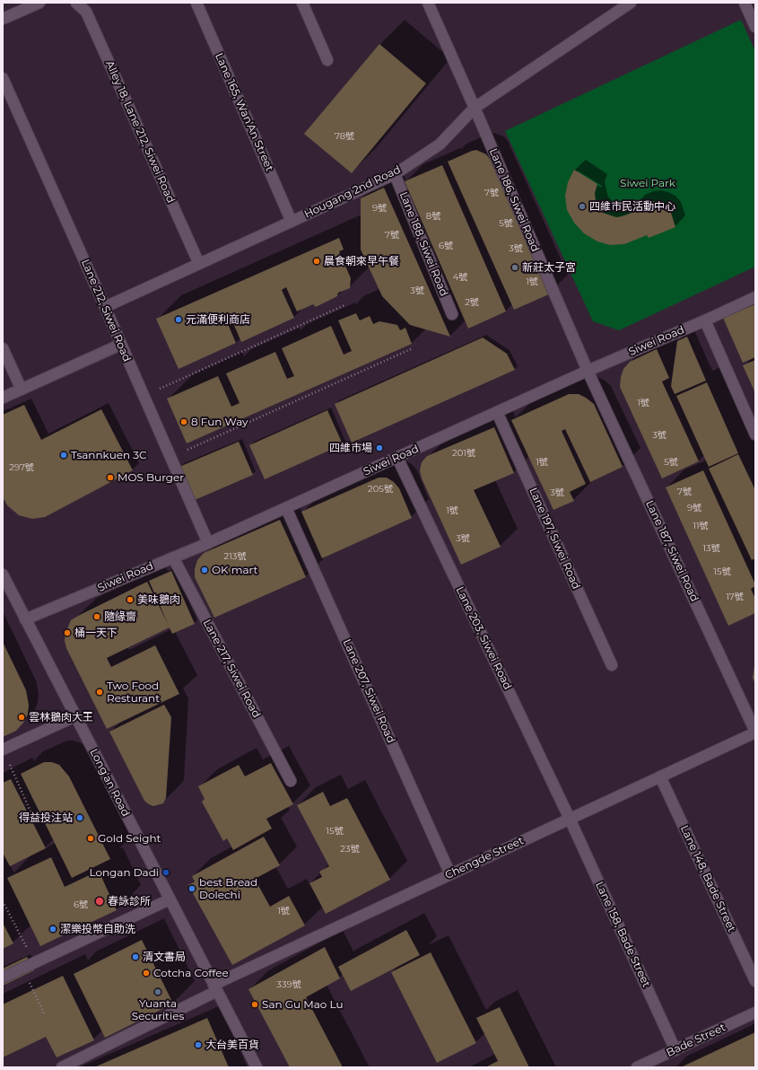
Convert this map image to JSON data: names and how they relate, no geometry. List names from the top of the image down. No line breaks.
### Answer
{"streets":{"street":["Lane 165, Wan'An Street","Alley 18, Lane 212, Siwei Road","Hougang 2nd Road","Lane 186, Siwei Road","Lane 188, Siwei Road","Lane 212, Siwei Road","Siwei Road","Lane 197, Siwei Road","Lane 187, Siwei Road","Lane 203, Siwei Road","Lane 217, Siwei Road","Lane 207, Siwei Road","Long'an Road","Chengde Street","Lane 148, Bade Street","Lane 158, Bade Street","Bade Street"]},"crossings":[["Lane 165, Wan'An Street","Hougang 2nd Road"],["Alley 18, Lane 212, Siwei Road","Hougang 2nd Road"],["Hougang 2nd Road","Lane 186, Siwei Road"],["Hougang 2nd Road","Lane 188, Siwei Road"],["Hougang 2nd Road","Lane 212, Siwei Road"],["Lane 186, Siwei Road","Siwei Road"],["Lane 186, Siwei Road","Lane 187, Siwei Road"],["Lane 212, Siwei Road","Siwei Road"],["Siwei Road","Lane 197, Siwei Road"],["Siwei Road","Lane 187, Siwei Road"],["Siwei Road","Lane 203, Siwei Road"],["Siwei Road","Lane 217, Siwei Road"],["Siwei Road","Lane 207, Siwei Road"],["Siwei Road","Long'an Road"],["Lane 187, Siwei Road","Chengde Street"],["Lane 203, Siwei Road","Chengde Street"],["Lane 203, Siwei Road","Lane 158, Bade Street"],["Lane 207, Siwei Road","Chengde Street"],["Long'an Road","Chengde Street"],["Chengde Street","Lane 148, Bade Street"],["Chengde Street","Lane 158, Bade Street"],["Lane 158, Bade Street","Bade Street"]],"parks":["Siwei Park"],"places":["四維市民活動中心","晨食朝來早午餐","新莊太子宮","元滿便利商店","8 Fun Way","四維市場","Tsannkuen 3C","MOS Burger","OK mart","美味鵝肉","隨緣齋","桶一天下","Two Food Resturant","雲林鵝肉大王","得益投注站","Gold Seight","Longan Dadi","best Bread Dolechi","春詠診所","潔樂投幣自助洗","清文書局","Cotcha Coffee","Yuanta Securities","San Gu Mao Lu","大台美百貨"],"house_numbers":["78號","7號","9號","8號","5號","7號","6號","3號","4號","1號","3號","2號","1號","3號","201號","1號","5號","297號","205號","7號","3號","9號","1號","11號","3號","13號","213號","15號","17號","15號","23號","6號","1號","339號"]}
